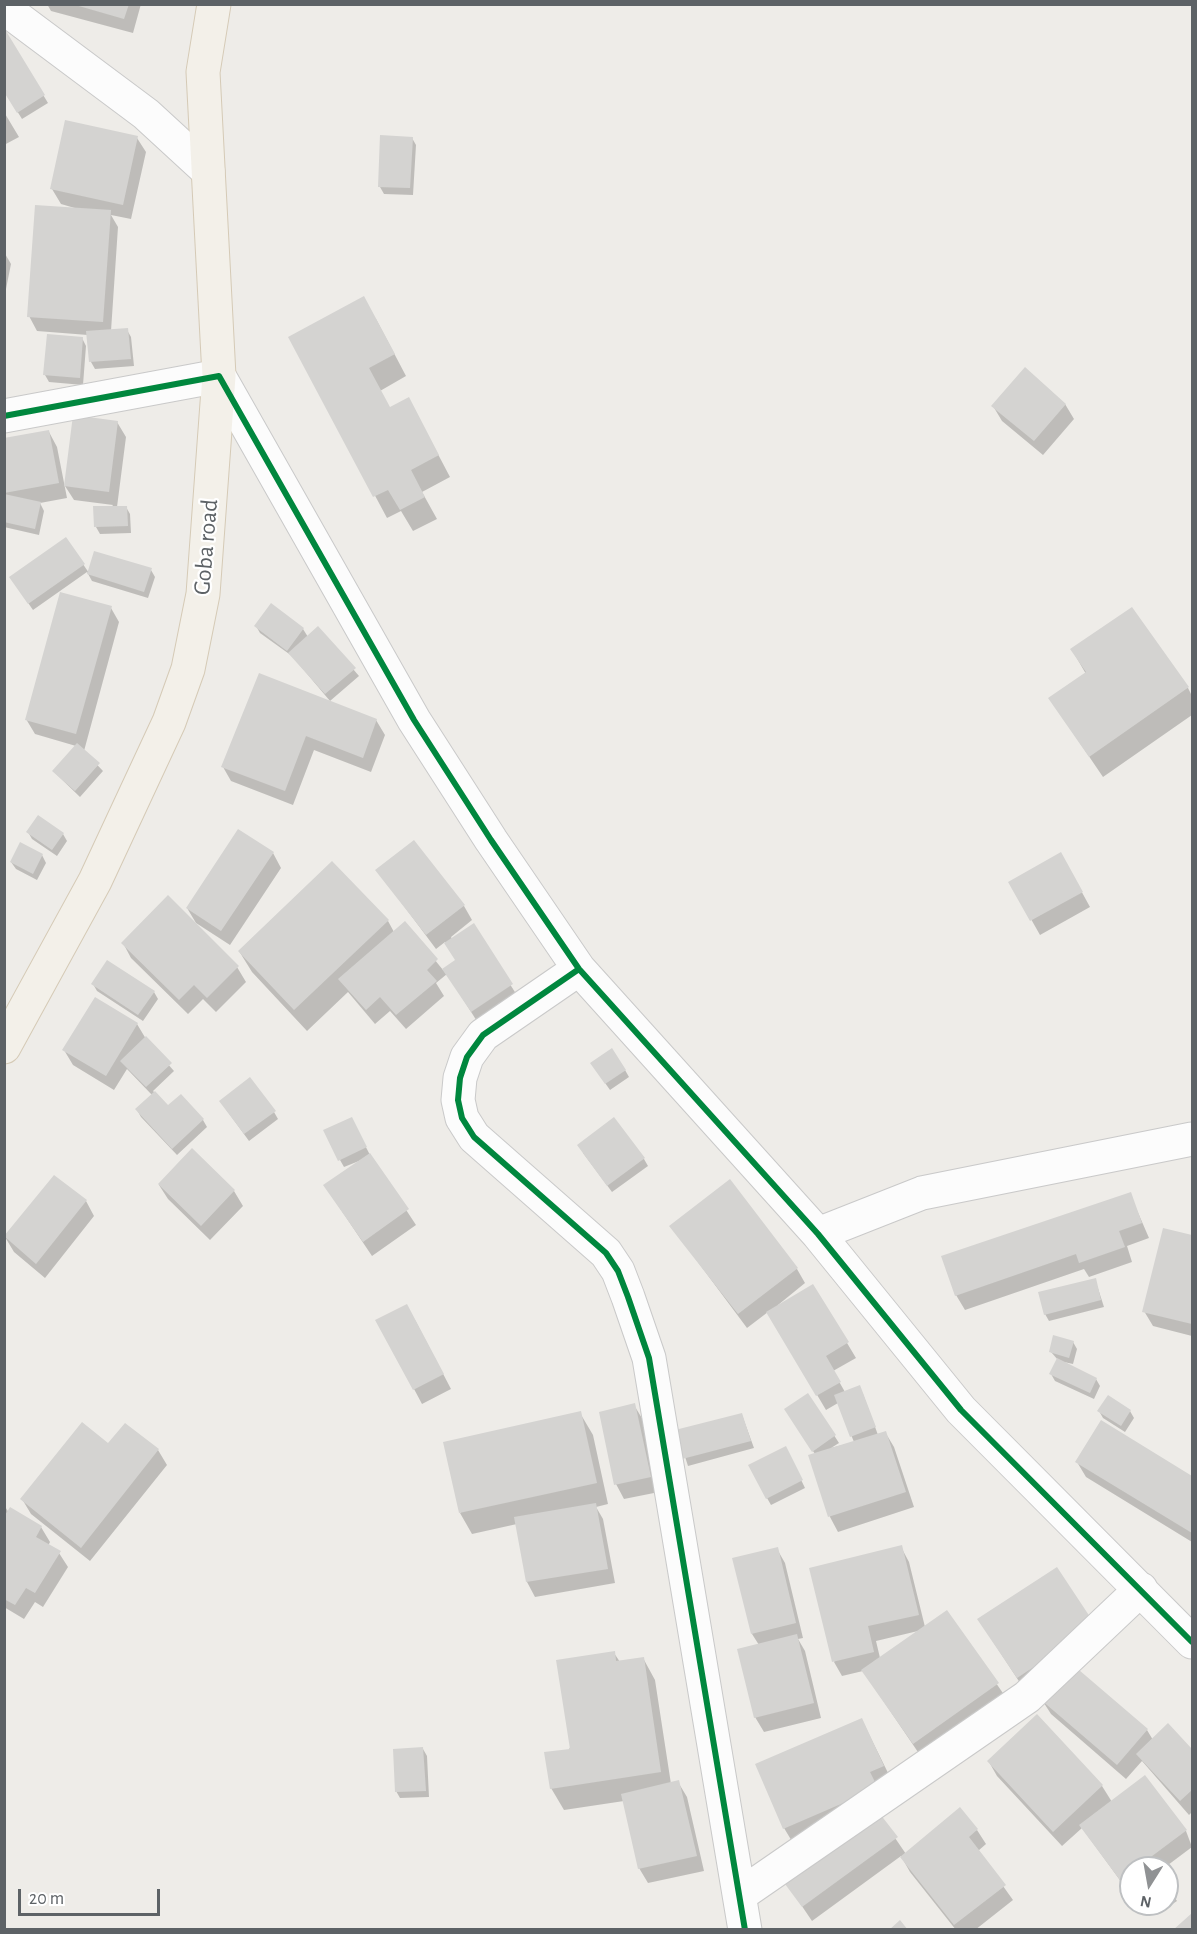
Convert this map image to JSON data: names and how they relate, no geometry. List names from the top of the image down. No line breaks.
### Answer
{"streets":{"main road":["Goba road"]},"scale_bar":"20 m","north":"bottom"}
